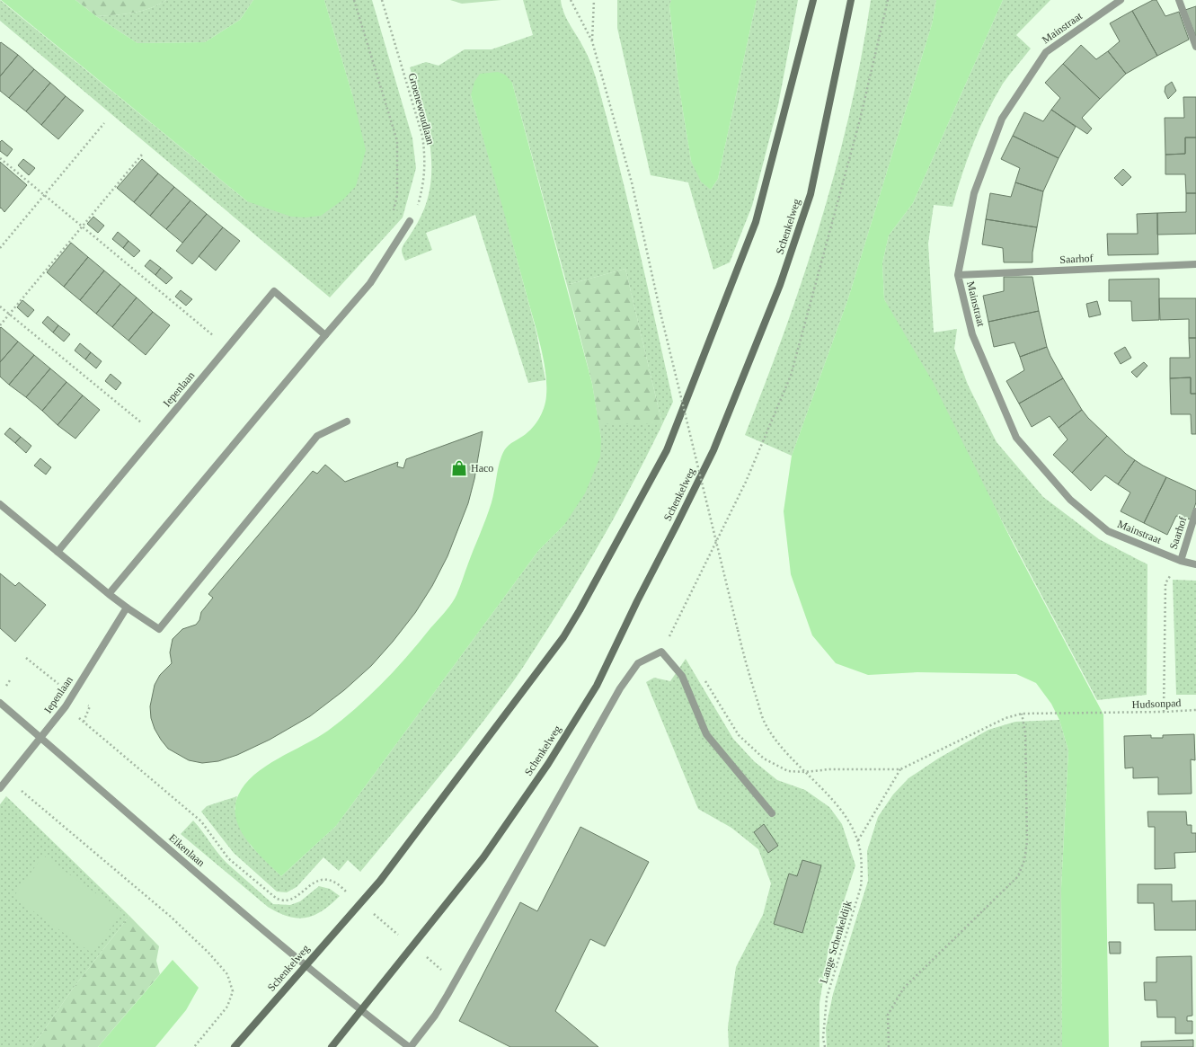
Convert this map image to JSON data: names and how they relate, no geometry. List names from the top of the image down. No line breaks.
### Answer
{"streets":{"main road":["Schenkelweg"],"street":["Mainstraat","Saarhof","Iepenlaan","Eikenlaan"],"path":["Groenewoudlaan","Hudsonpad","Lange Schenkeldijk"]},"crossings":[["Mainstraat","Saarhof"],["Schenkelweg","Eikenlaan"],["Iepenlaan","Eikenlaan"]],"places":{"shop":["Haco"]}}
